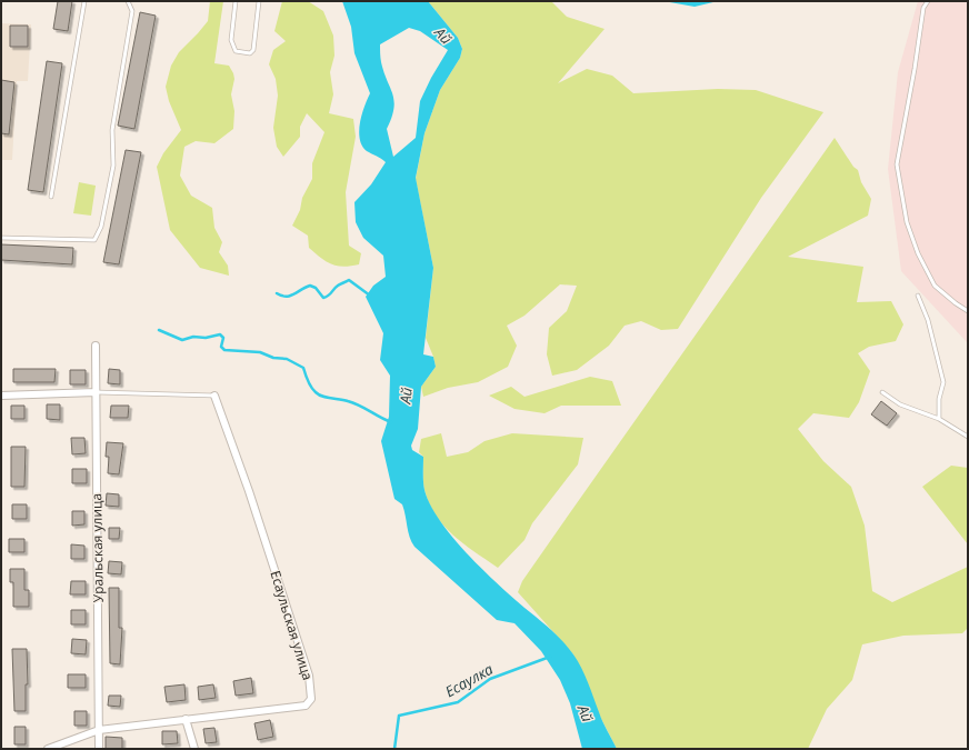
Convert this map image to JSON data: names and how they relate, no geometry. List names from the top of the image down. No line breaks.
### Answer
{"streets":{"street":["Уральская улица","Есаульская улица"]},"crossings":[["Уральская улица","Есаульская улица"]],"water":["Ай","Есаулка"]}
